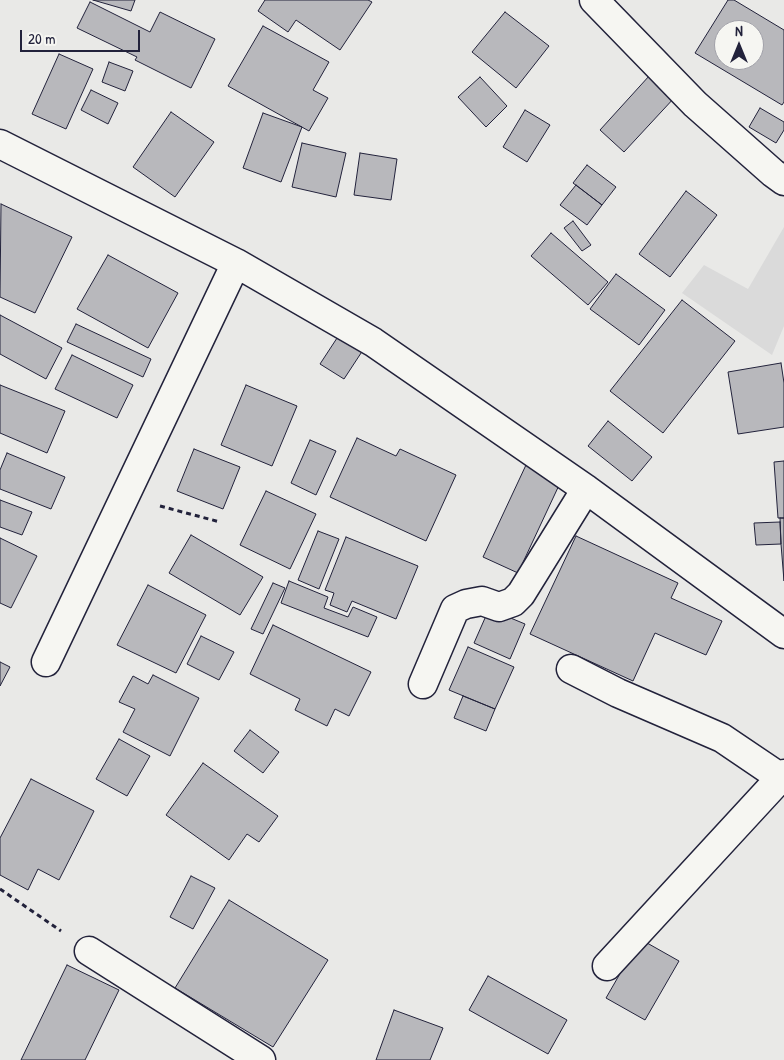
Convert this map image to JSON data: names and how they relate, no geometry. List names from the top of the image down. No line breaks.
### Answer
{"scale_bar":"20 m","north":"top"}
